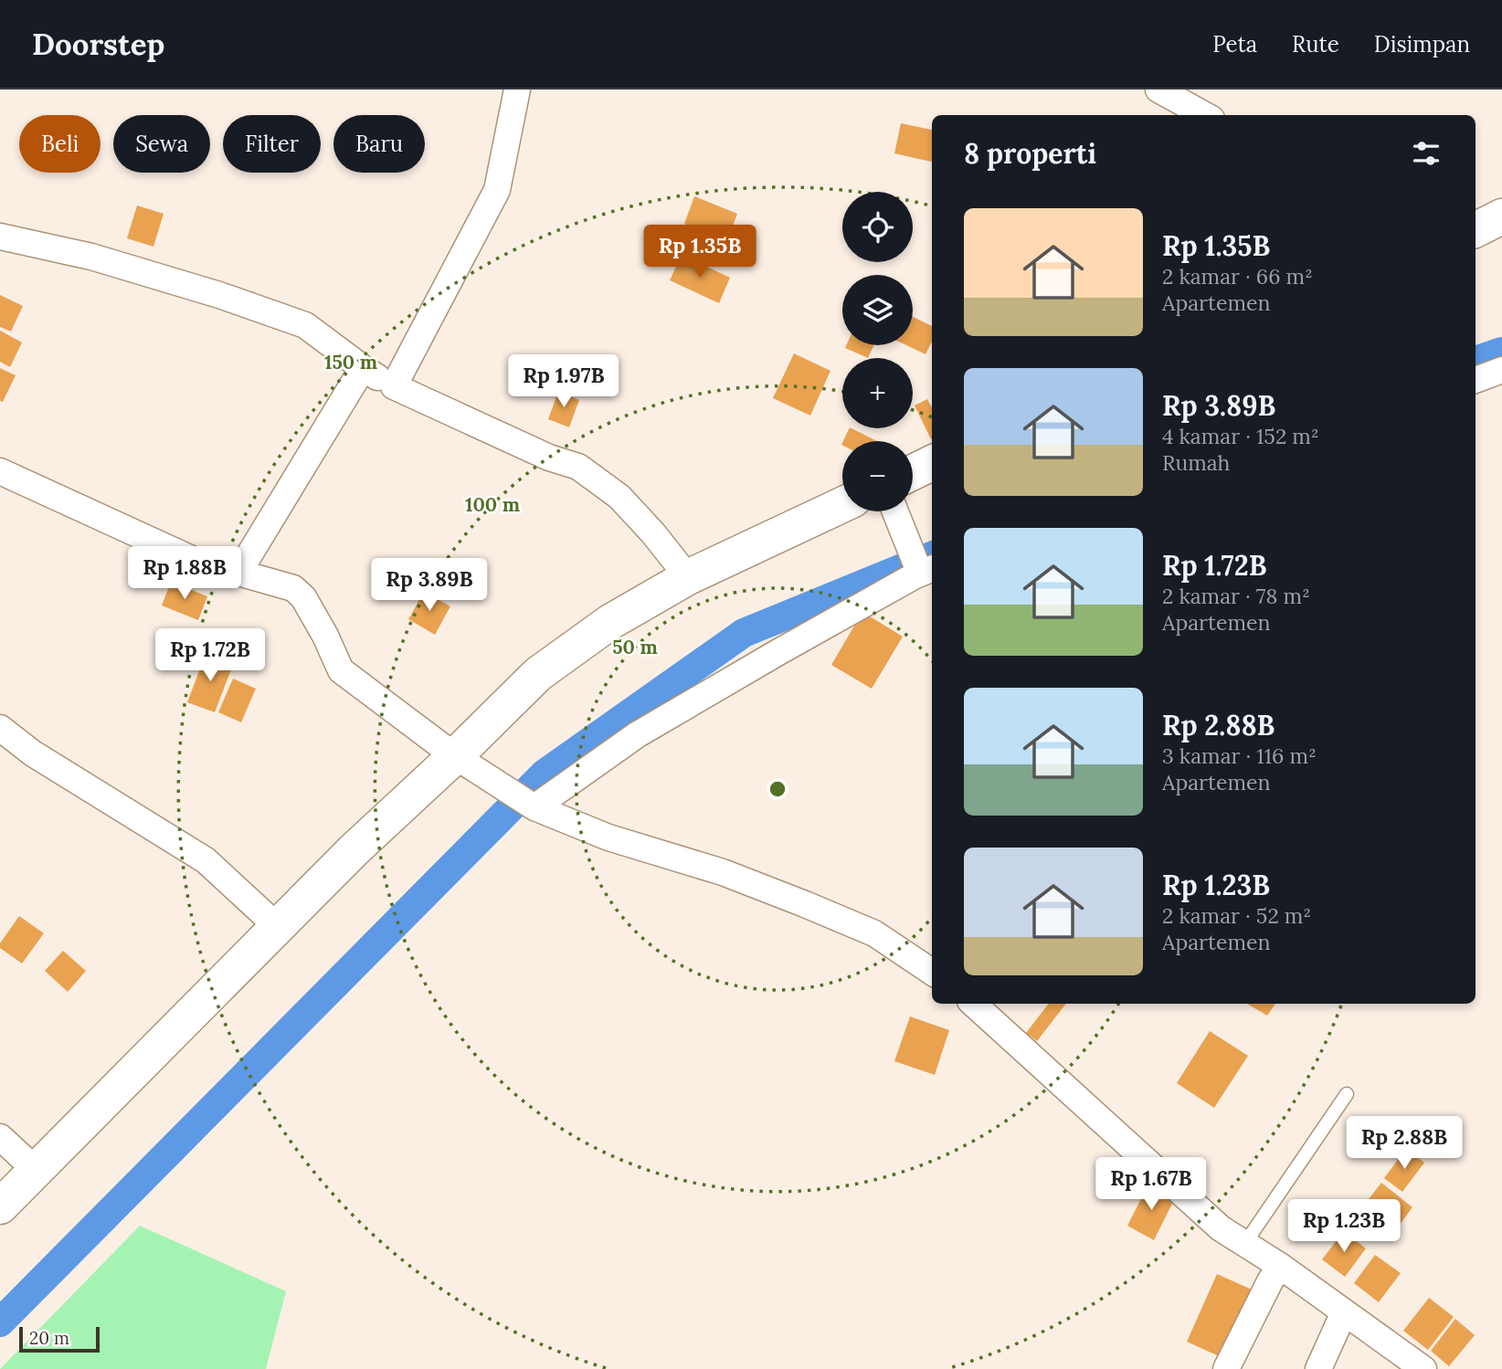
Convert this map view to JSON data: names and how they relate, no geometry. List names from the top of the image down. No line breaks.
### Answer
{"scale_bar":"20 m","page":{"header":"Doorstep","nav":["Peta","Rute","Disimpan"],"chip":["Beli","Sewa","Filter","Baru"],"heading":"8 properti","map_buttons":["+","−"],"list":[{"name":"Rp 1.35B","note":"2 kamar · 66 m² · Apartemen"},{"name":"Rp 3.89B","note":"4 kamar · 152 m² · Rumah"},{"name":"Rp 1.72B","note":"2 kamar · 78 m² · Apartemen"},{"name":"Rp 2.88B","note":"3 kamar · 116 m² · Apartemen"},{"name":"Rp 1.23B","note":"2 kamar · 52 m² · Apartemen"}],"price":["Rp 1.35B","Rp 1.97B","Rp 1.88B","Rp 3.89B","Rp 1.72B","Rp 2.88B","Rp 1.67B","Rp 1.23B"],"scale":"20 m"},"rings":["150 m","100 m","50 m"]}
